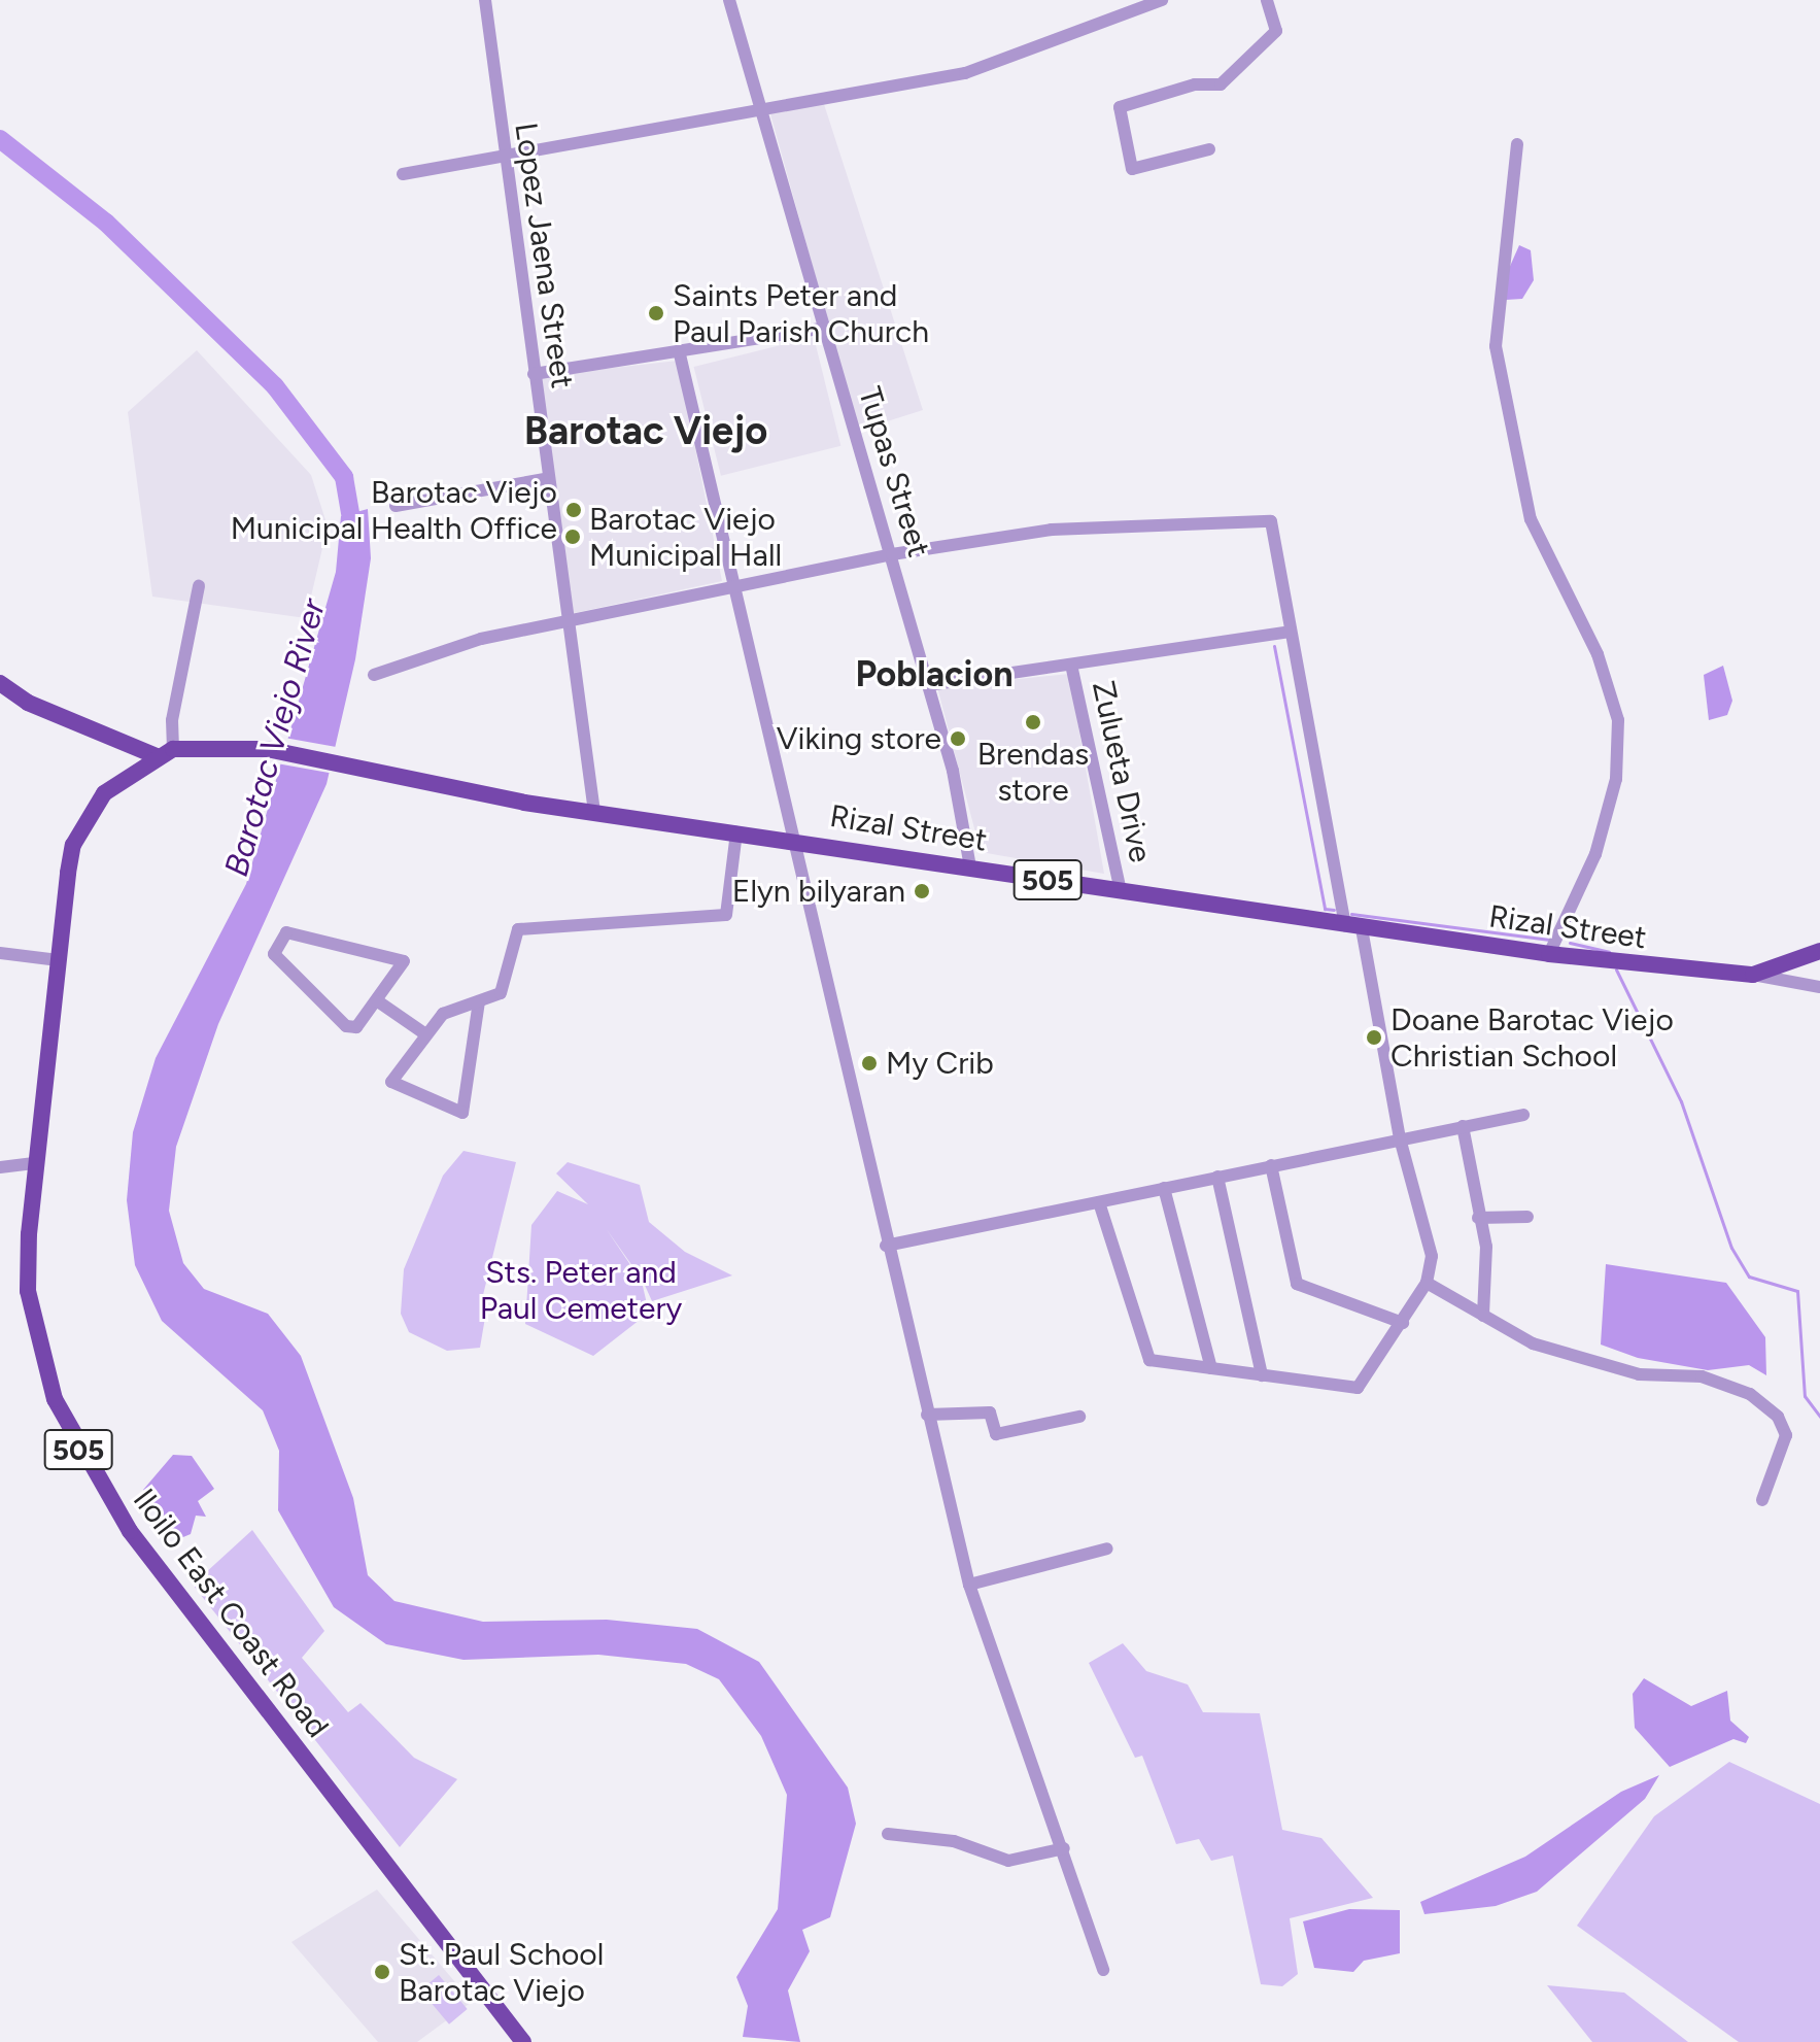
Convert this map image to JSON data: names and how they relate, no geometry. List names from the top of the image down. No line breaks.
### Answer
{"streets":{"main road":["Rizal Street","505","Iloilo East Coast Road"],"street":["Lopez Jaena Street","Tupas Street","Zulueta Drive"]},"crossings":[["Lopez Jaena Street","Rizal Street"],["Tupas Street","Rizal Street"],["Zulueta Drive","Rizal Street"],["Rizal Street","505"],["Rizal Street","Iloilo East Coast Road"]],"districts":["Barotac Viejo","Poblacion"],"water":["Barotac Viejo River"],"parks":["Sts. Peter and Paul Cemetery"],"places":["Saints Peter and Paul Parish Church","Barotac Viejo Municipal Health Office","Barotac Viejo Municipal Hall","Brendas store","Viking store","Elyn bilyaran","Doane Barotac Viejo Christian School","My Crib","St. Paul School Barotac Viejo"]}
